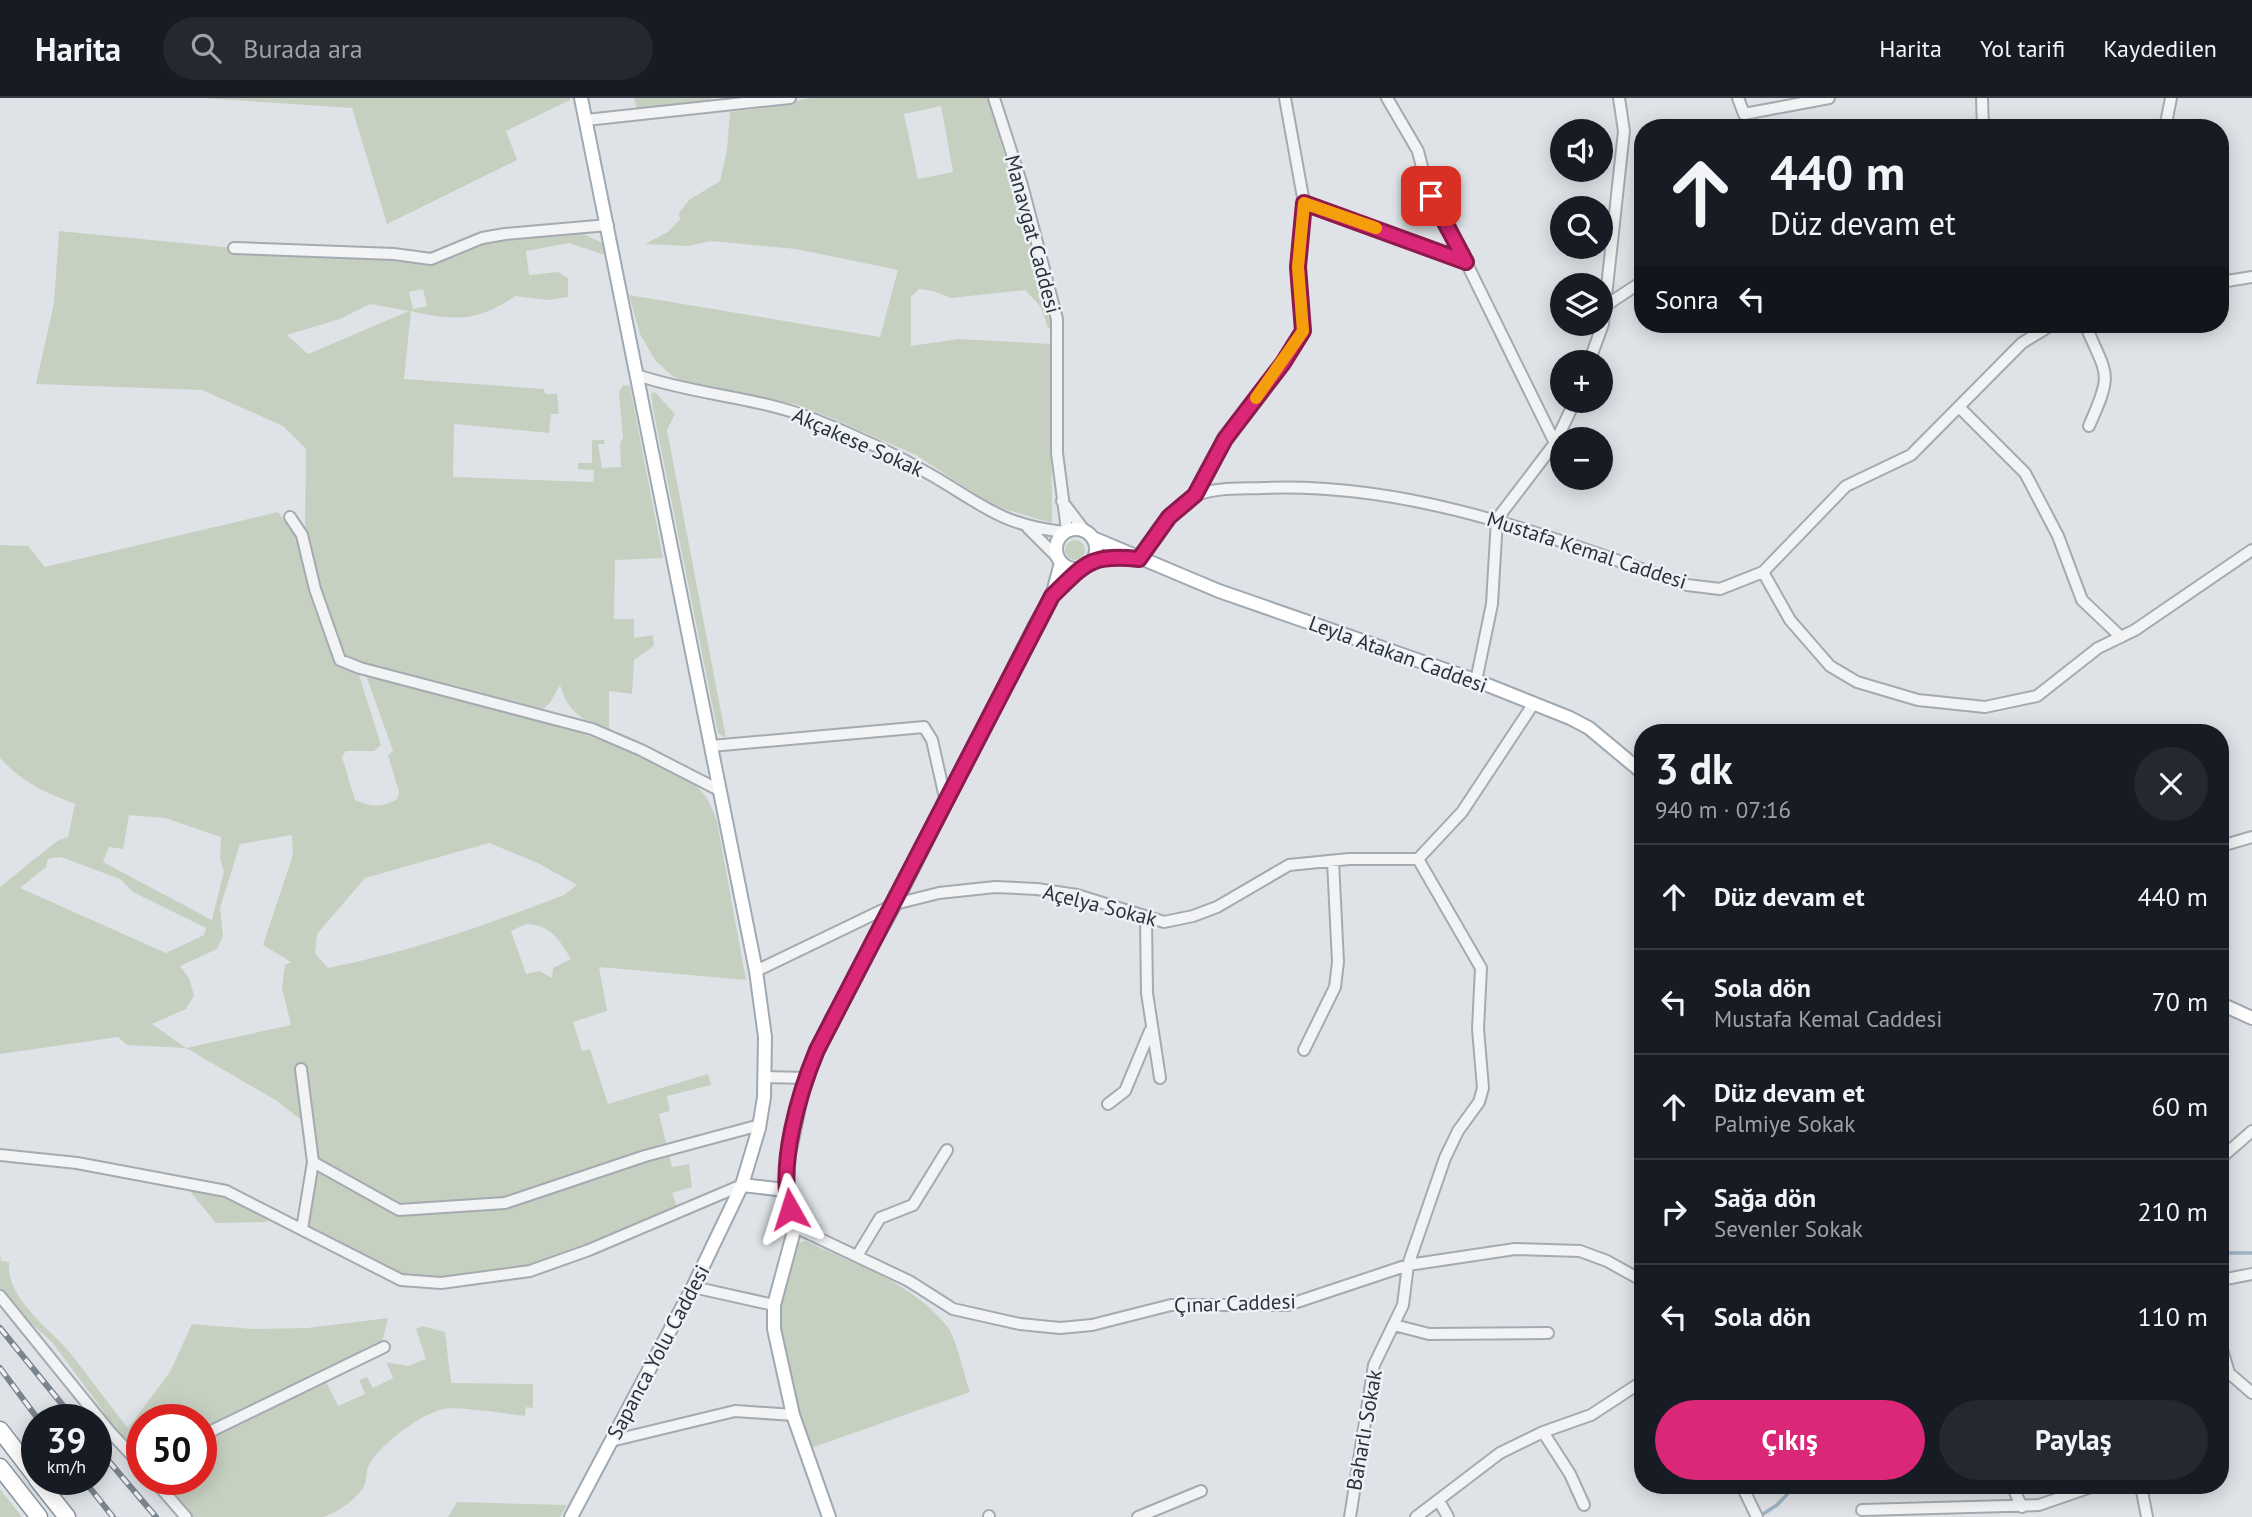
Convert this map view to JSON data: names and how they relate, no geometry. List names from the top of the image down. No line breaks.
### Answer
{"streets":{"main road":["Leyla Atakan Caddesi","Sapanca Yolu Caddesi"],"street":["Manavgat Caddesi","Akçakese Sokak","Mustafa Kemal Caddesi","Açelya Sokak","Çınar Caddesi","Baharlı Sokak"]},"crossings":[["Manavgat Caddesi","Leyla Atakan Caddesi"],["Akçakese Sokak","Sapanca Yolu Caddesi"],["Açelya Sokak","Sapanca Yolu Caddesi"],["Açelya Sokak","Baharlı Sokak"],["Çınar Caddesi","Baharlı Sokak"]],"page":{"header":"Harita","search":"Burada ara","nav":["Harita","Yol tarifi","Kaydedilen"],"map_buttons":["+","−"],"turn":["440 m","Düz devam et"],"then":"Sonra","heading":["3 dk","940 m · 07:16"],"list":[{"name":"Düz devam et","value":"440 m"},{"name":"Sola dön","note":"Mustafa Kemal Caddesi","value":"70 m"},{"name":"Düz devam et","note":"Palmiye Sokak","value":"60 m"},{"name":"Sağa dön","note":"Sevenler Sokak","value":"210 m"},{"name":"Sola dön","value":"110 m"}],"buttons":["Çıkış","Paylaş"],"speed":"39 km/h","limit":"50"}}
